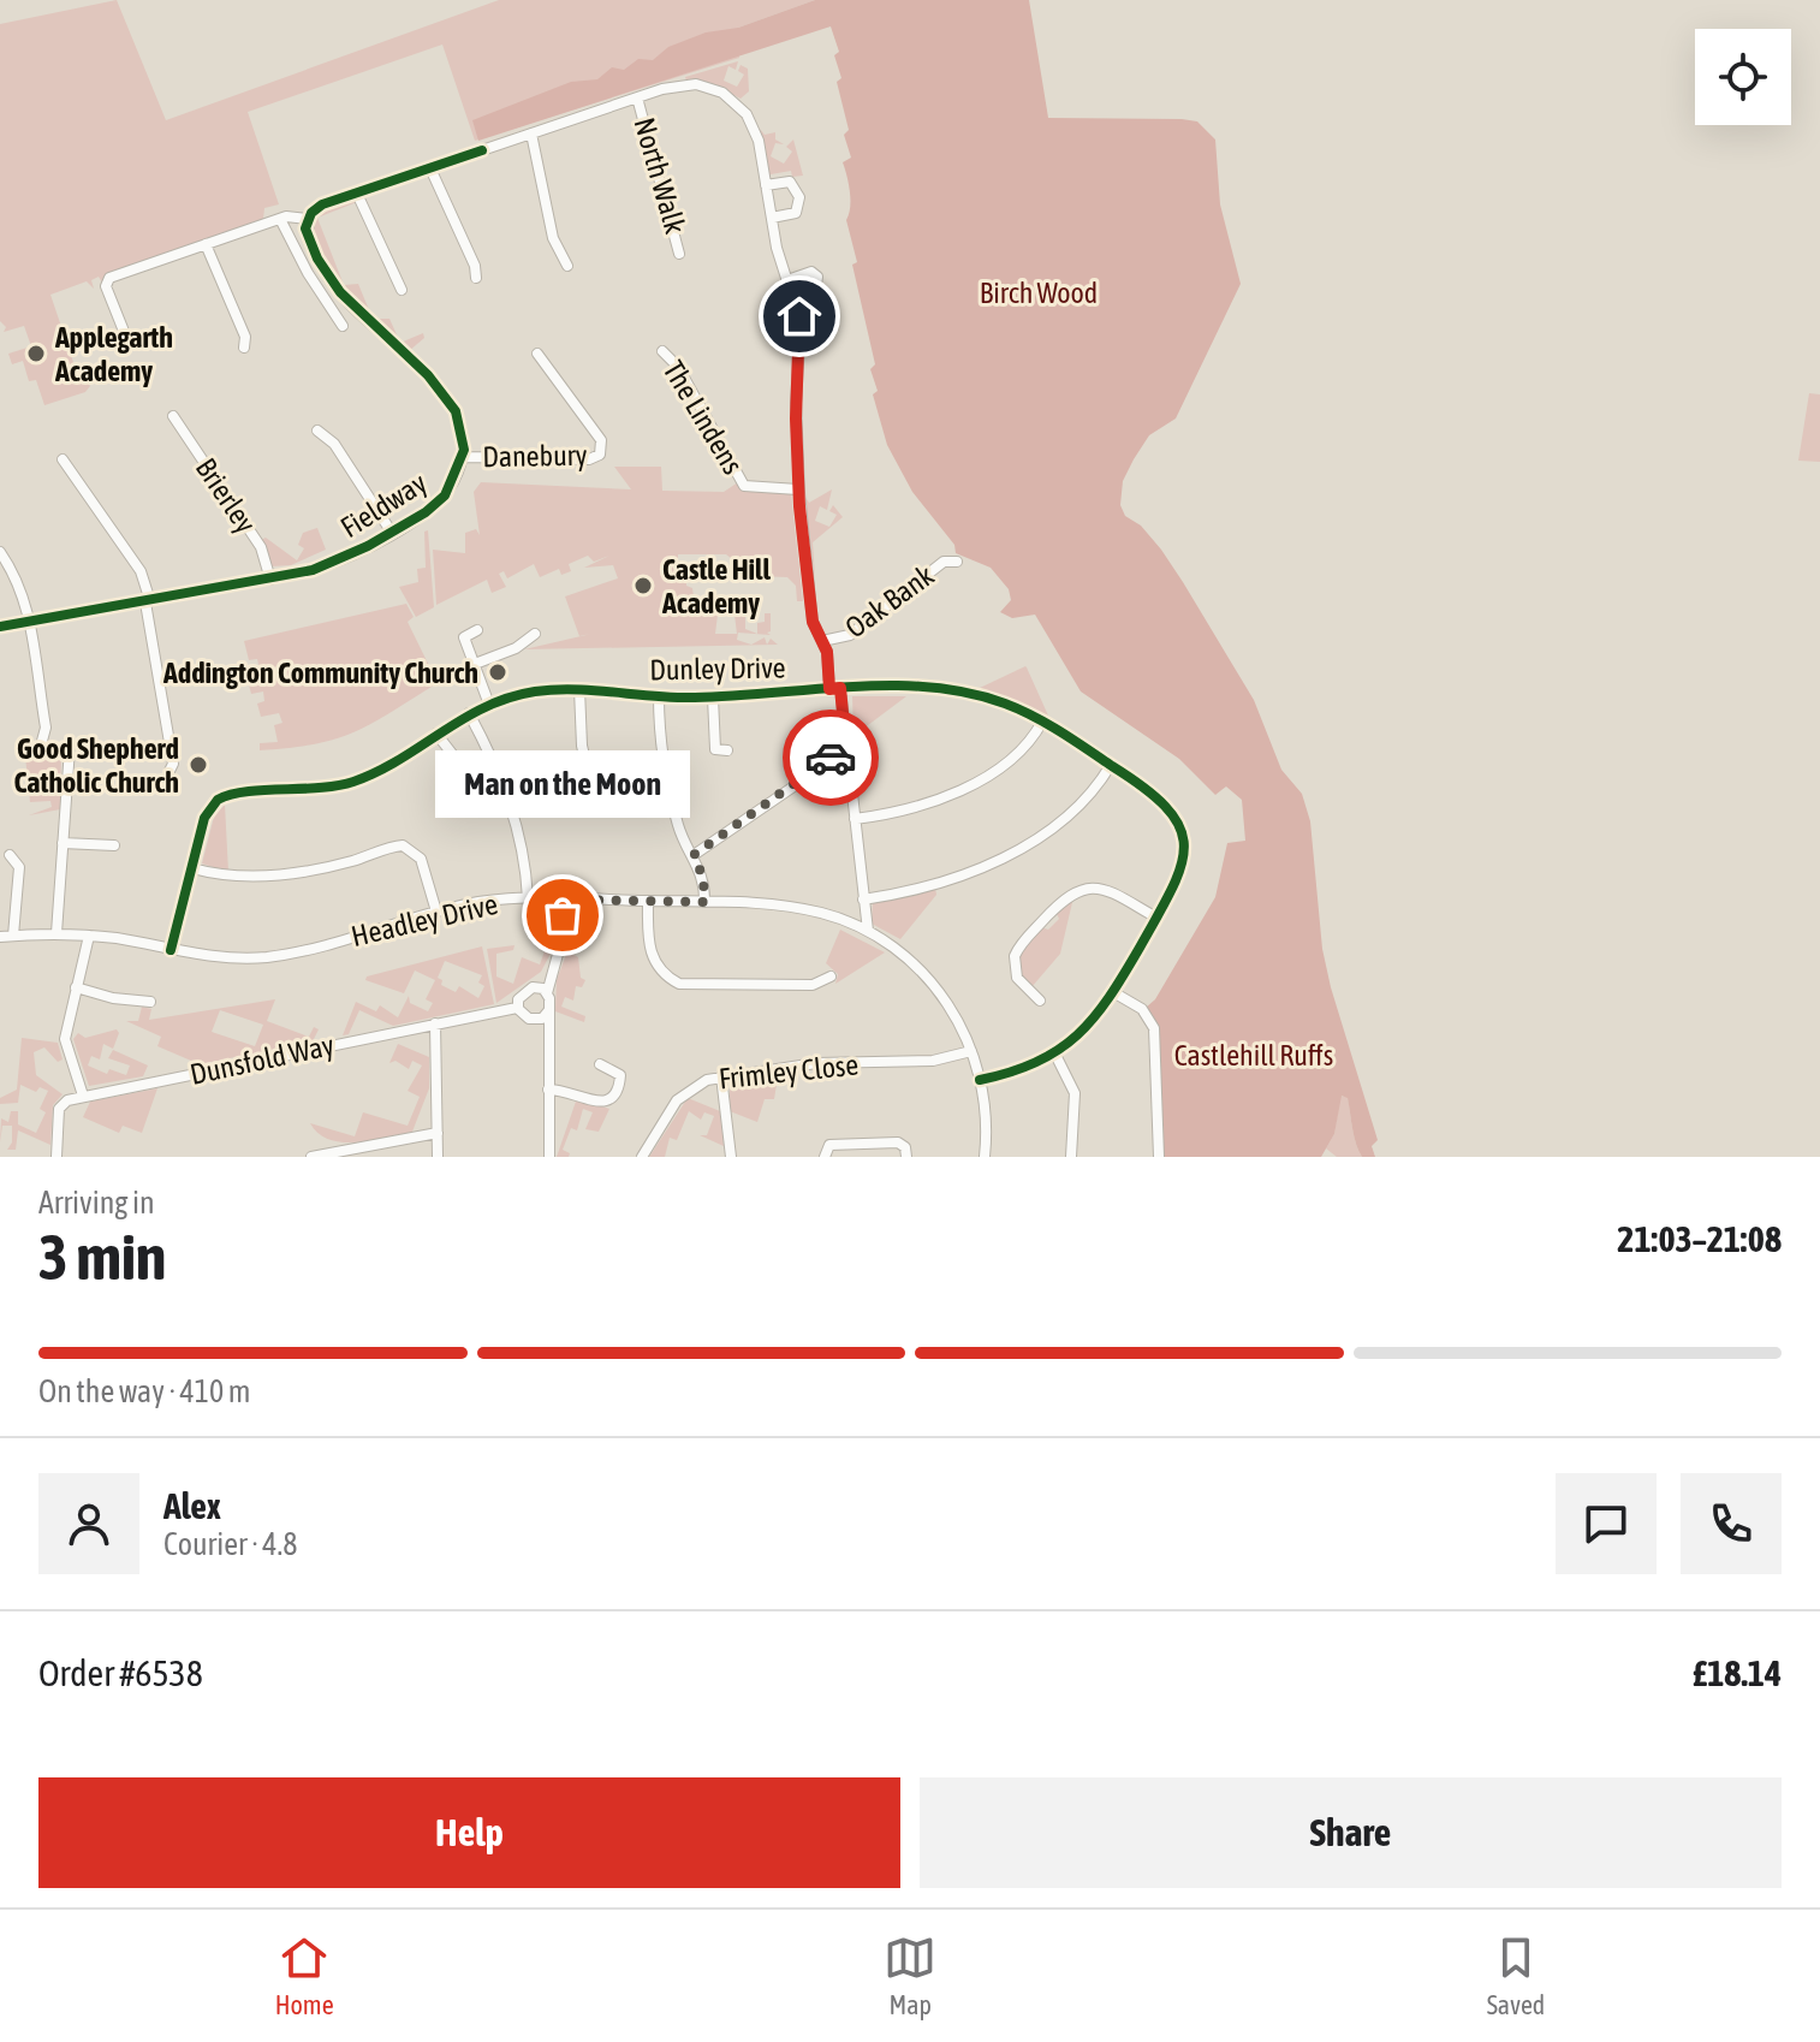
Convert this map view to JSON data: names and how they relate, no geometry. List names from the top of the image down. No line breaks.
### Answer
{"streets":{"street":["North Walk","The Lindens","Danebury","Brierley","Fieldway","Oak Bank","Dunley Drive","Headley Drive","Dunsfold Way","Frimley Close"]},"crossings":[["Danebury","Fieldway"],["Brierley","Fieldway"],["Dunley Drive","Headley Drive"],["Headley Drive","Frimley Close"]],"parks":["Birch Wood","Castlehill Ruffs"],"places":["Applegarth Academy","Castle Hill Academy","Addington Community Church","Good Shepherd Catholic Church","Man on the Moon"],"page":{"bubble":"Man on the Moon","heading":["3 min","Arriving in","21:03–21:08"],"panel":["Alex","Courier · 4.8","Order #6538","£18.14"],"bar":"On the way · 410 m","buttons":["Help","Share"],"tabs":["Home","Map","Saved"]}}
